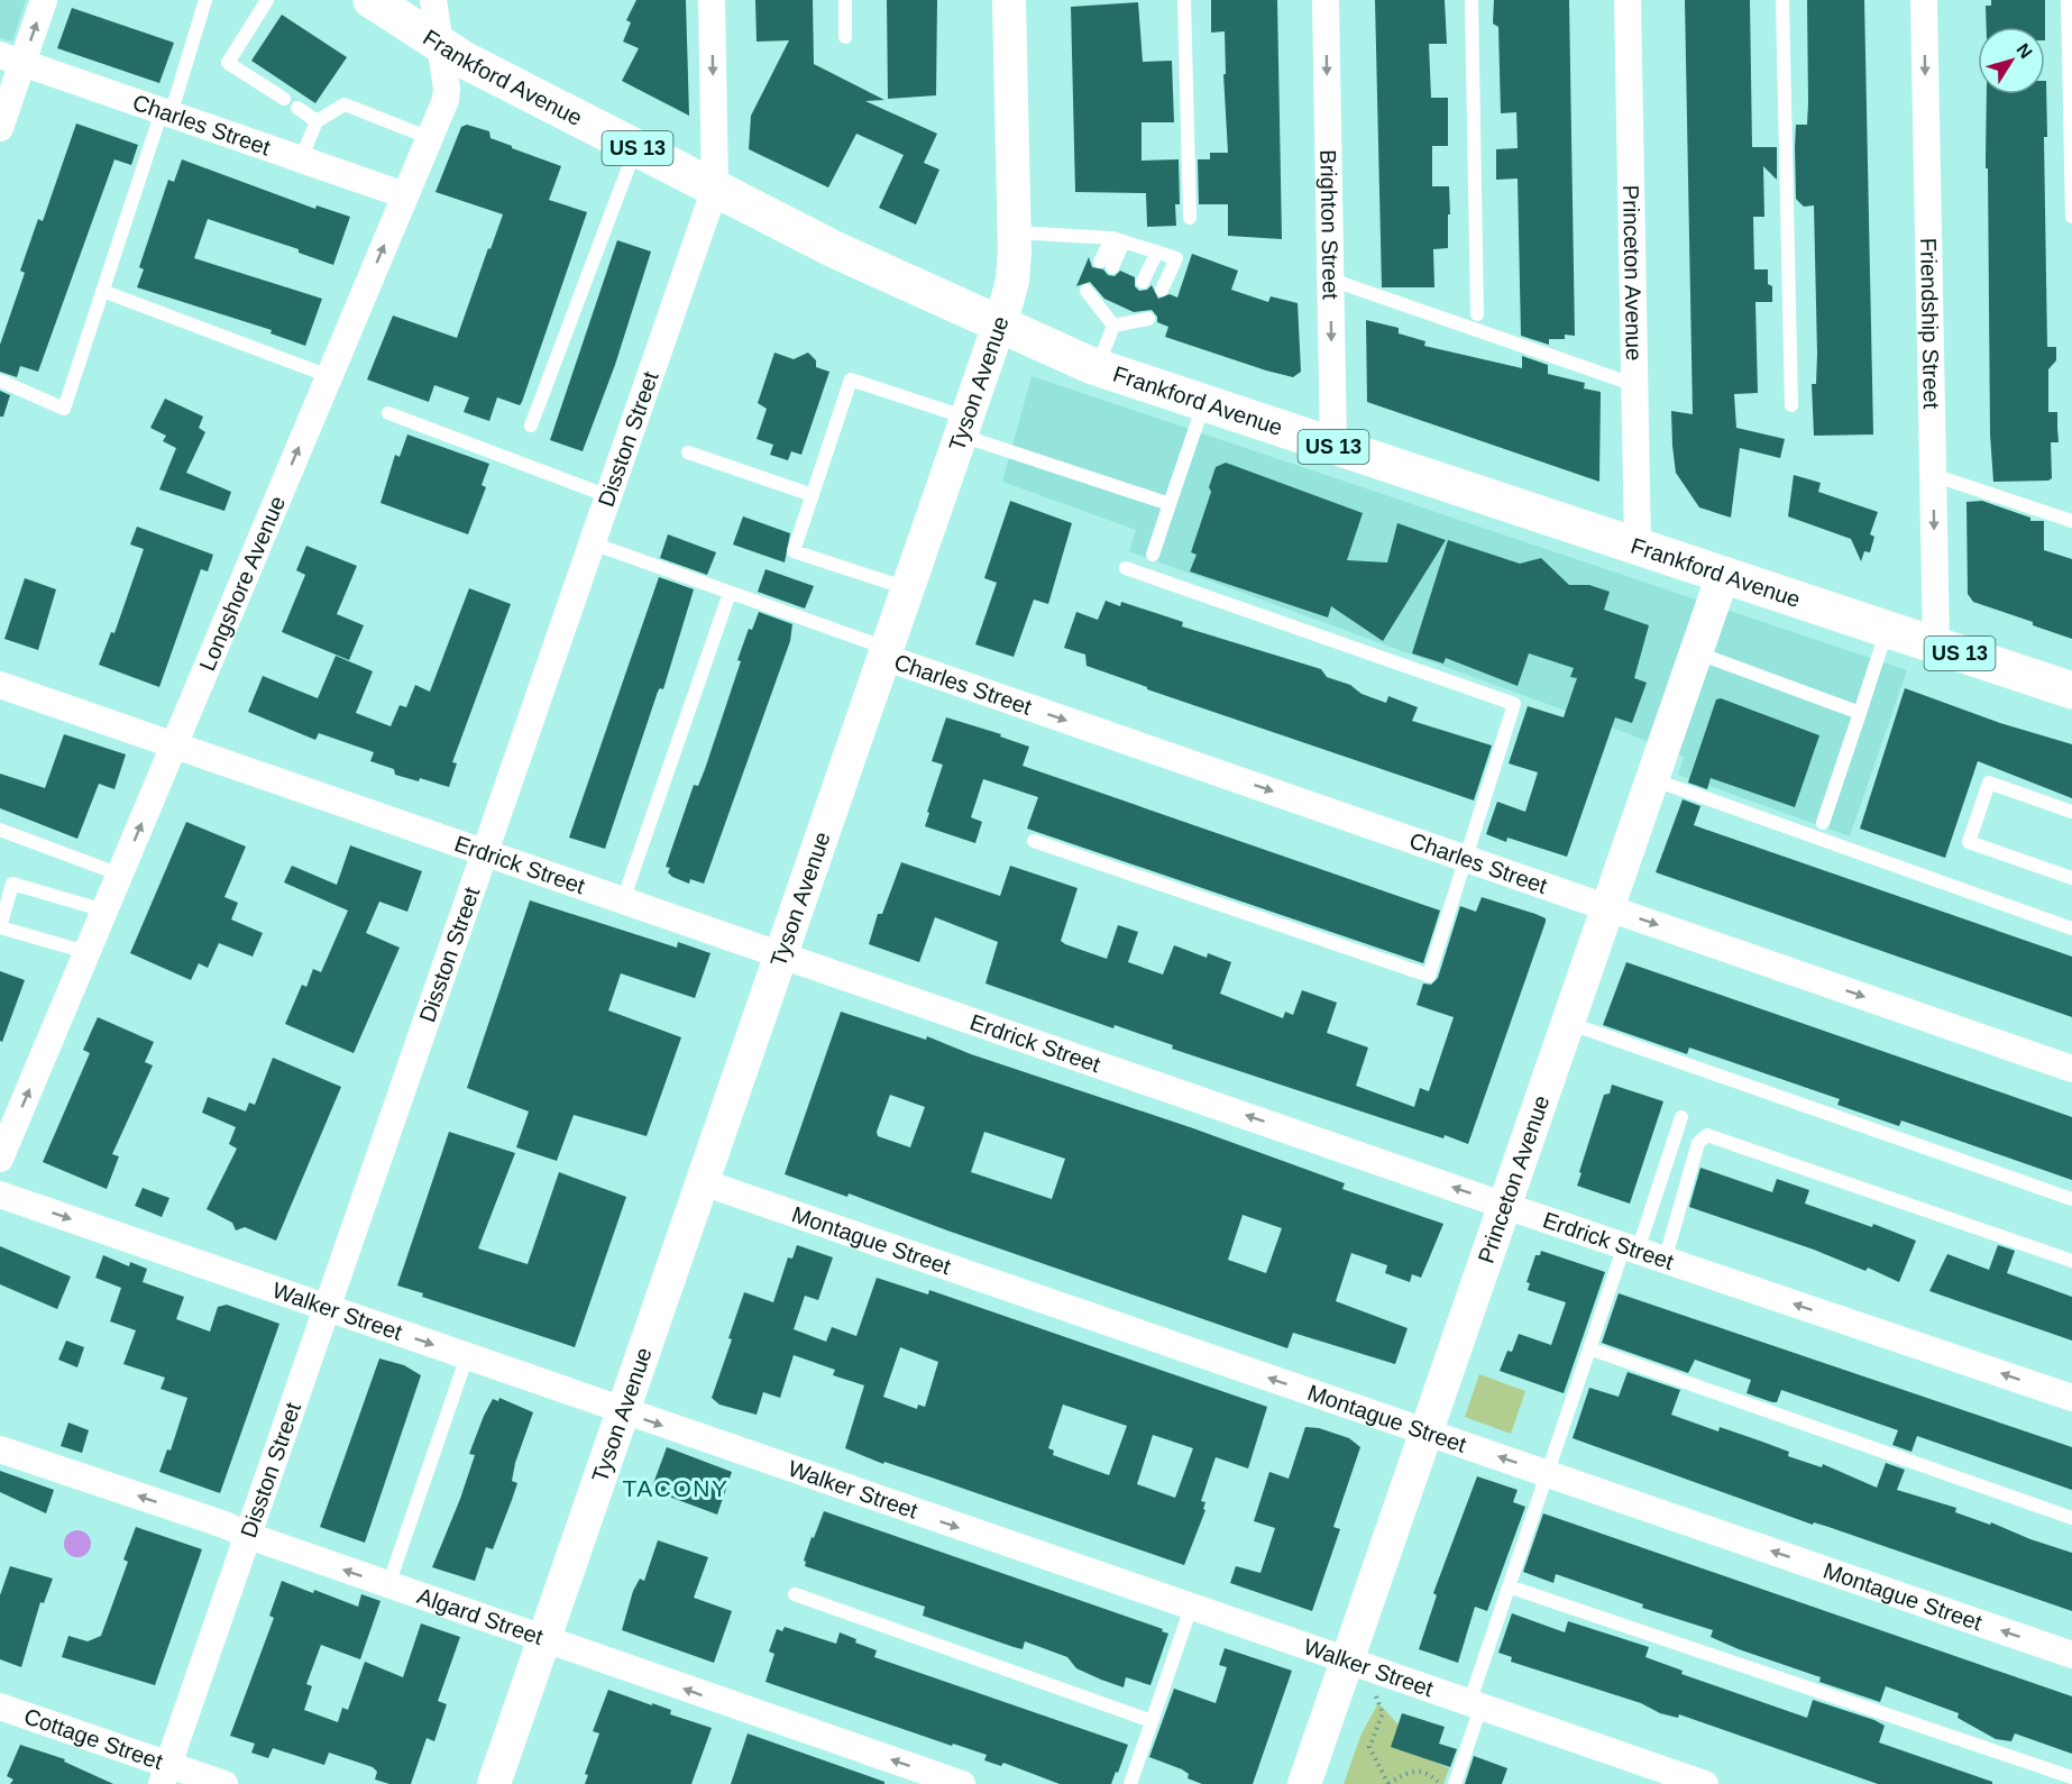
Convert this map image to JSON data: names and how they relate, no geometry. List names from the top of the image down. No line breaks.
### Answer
{"streets":{"main road":["Frankford Avenue","US 13"],"street":["Charles Street","Brighton Street","Princeton Avenue","Friendship Street","Tyson Avenue","Disston Street","Longshore Avenue","Erdrick Street","Montague Street","Walker Street","Algard Street","Cottage Street"]},"crossings":[["Frankford Avenue","Brighton Street"],["Frankford Avenue","Princeton Avenue"],["Frankford Avenue","Friendship Street"],["Frankford Avenue","Tyson Avenue"],["Frankford Avenue","Disston Street"],["Frankford Avenue","Longshore Avenue"],["Charles Street","Princeton Avenue"],["Charles Street","Tyson Avenue"],["Charles Street","Longshore Avenue"],["Princeton Avenue","Erdrick Street"],["Princeton Avenue","Montague Street"],["Princeton Avenue","Walker Street"],["Tyson Avenue","Erdrick Street"],["Tyson Avenue","Montague Street"],["Tyson Avenue","Walker Street"],["Tyson Avenue","Algard Street"],["Disston Street","Erdrick Street"],["Disston Street","Walker Street"],["Disston Street","Algard Street"],["Disston Street","Cottage Street"],["Longshore Avenue","Erdrick Street"]],"one_way":["Charles Street","Brighton Street","Friendship Street","Longshore Avenue","Erdrick Street","Montague Street","Walker Street","Algard Street"],"districts":["TACONY"],"north":"top right"}
